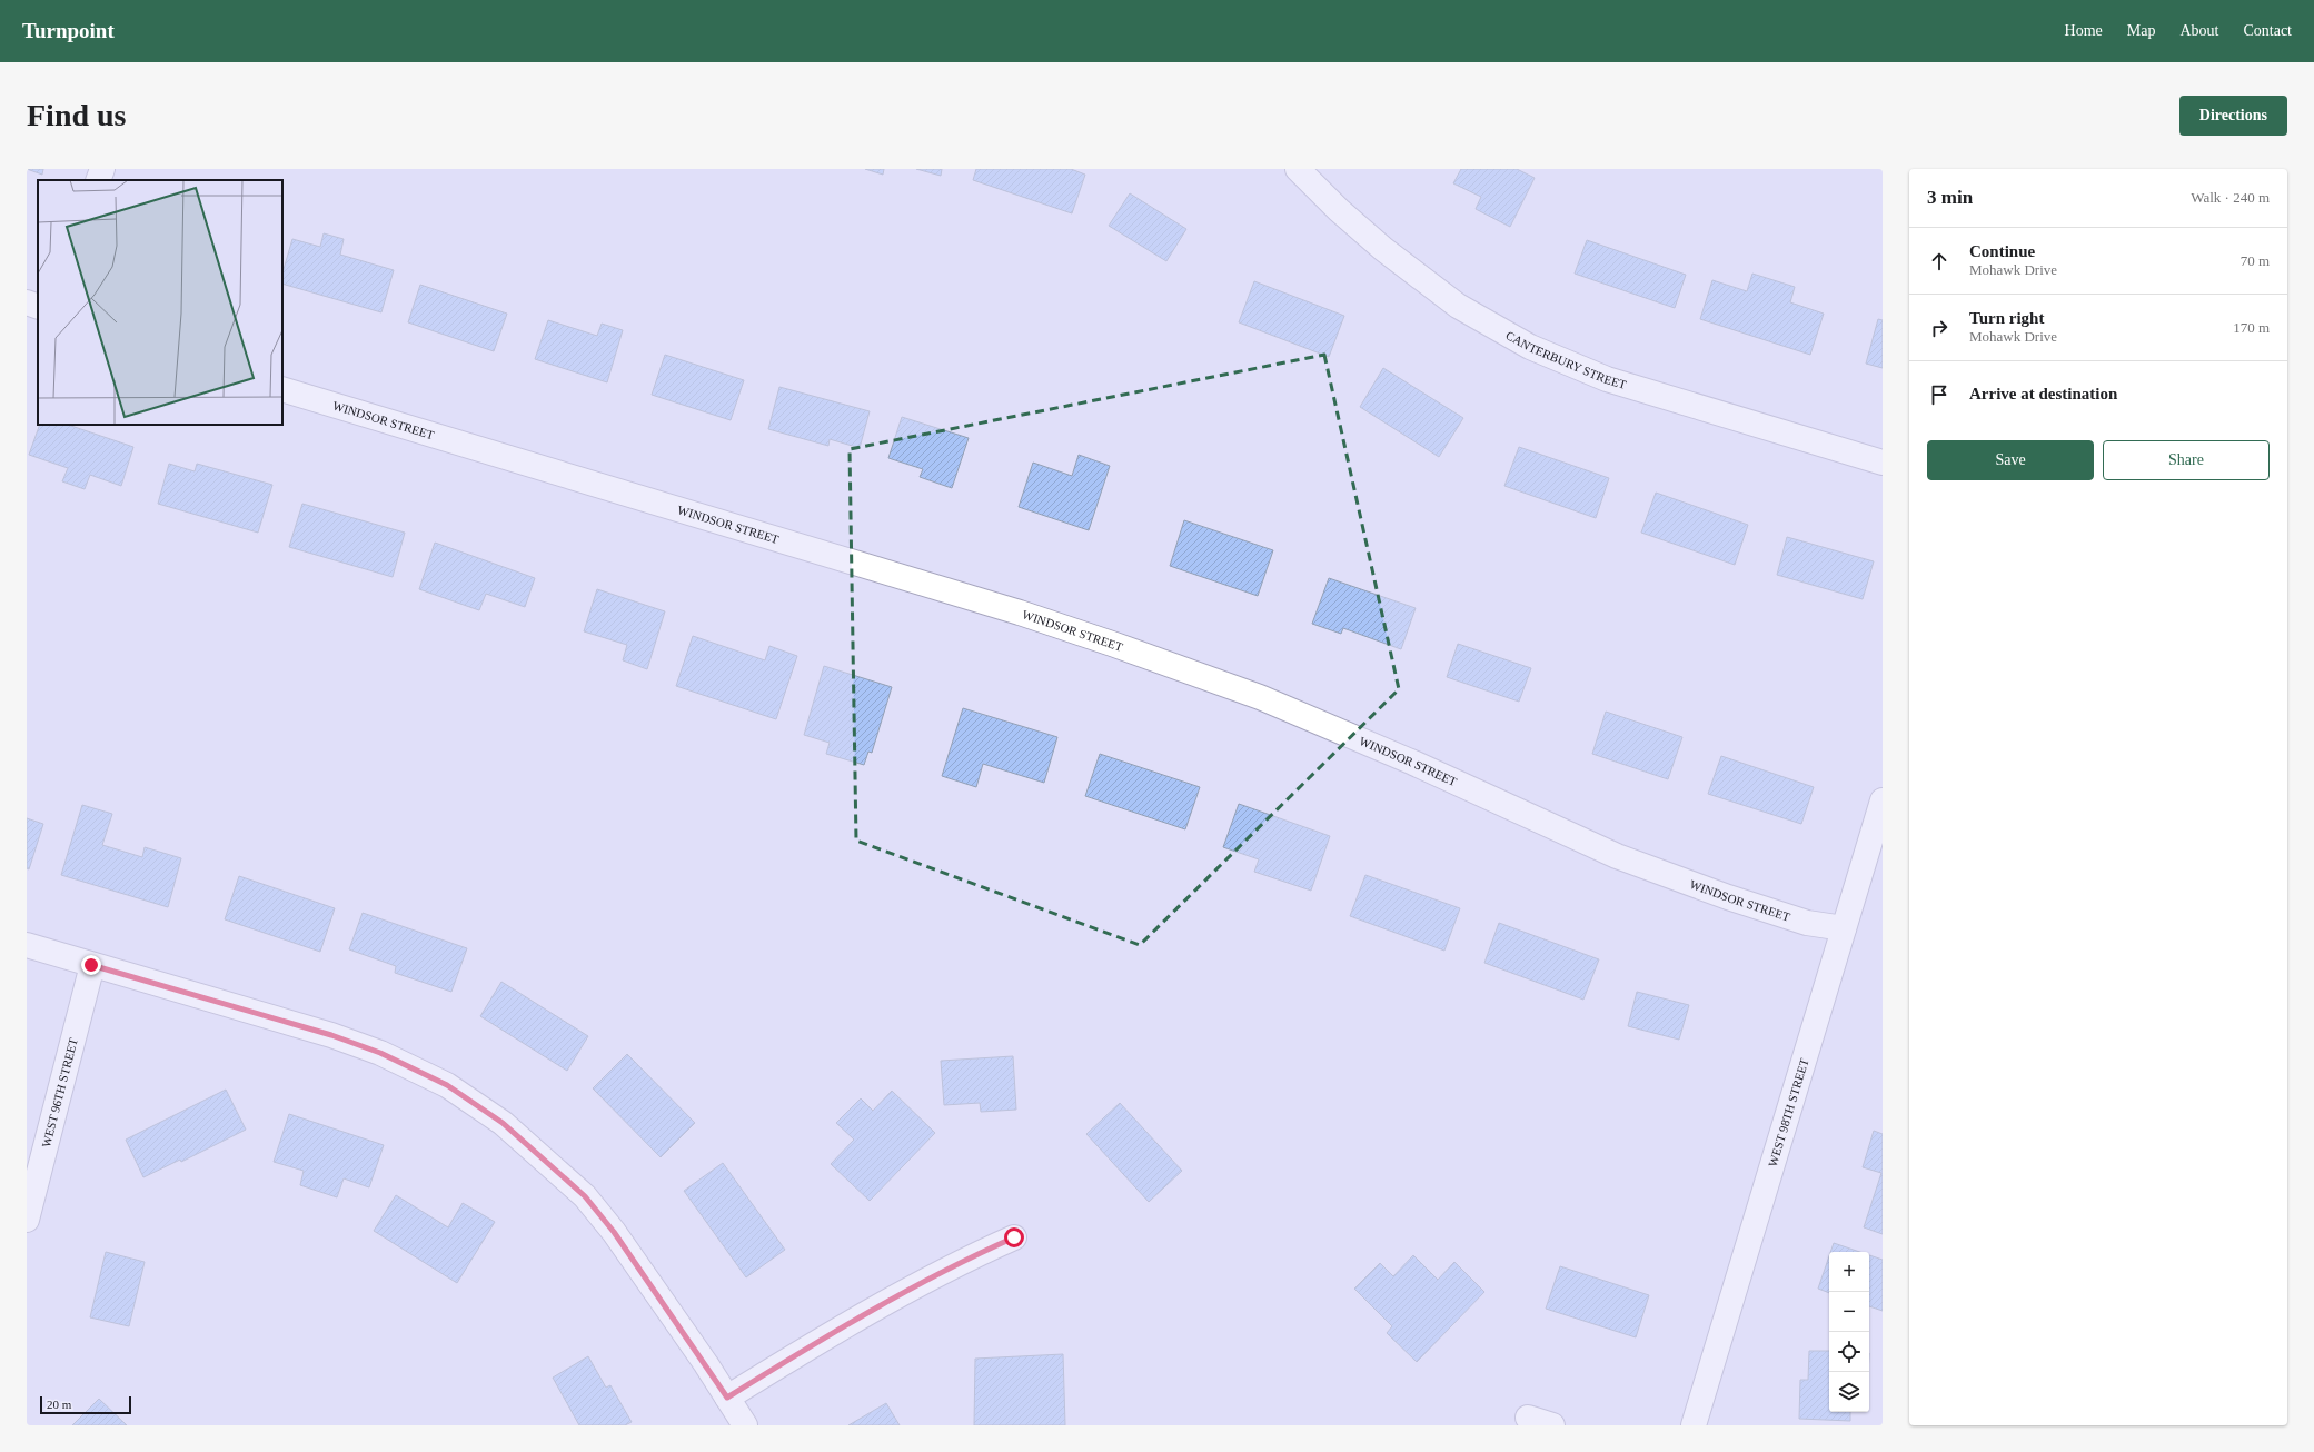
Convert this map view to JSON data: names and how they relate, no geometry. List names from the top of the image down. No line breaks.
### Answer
{"streets":{"street":["CANTERBURY STREET","WINDSOR STREET","WEST 96TH STREET","WEST 98TH STREET"]},"crossings":[["WINDSOR STREET","WEST 98TH STREET"]],"scale_bar":"20 m","page":{"header":"Turnpoint","nav":["Home","Map","About","Contact"],"buttons":["Directions",["Save","Share"]],"title":"Find us","heading":["3 min","Walk · 240 m"],"list":[["Continue","Mohawk Drive","70 m"],["Turn right","Mohawk Drive","170 m"],"Arrive at destination"],"map_buttons":["+","−"],"scale":"20 m"}}
